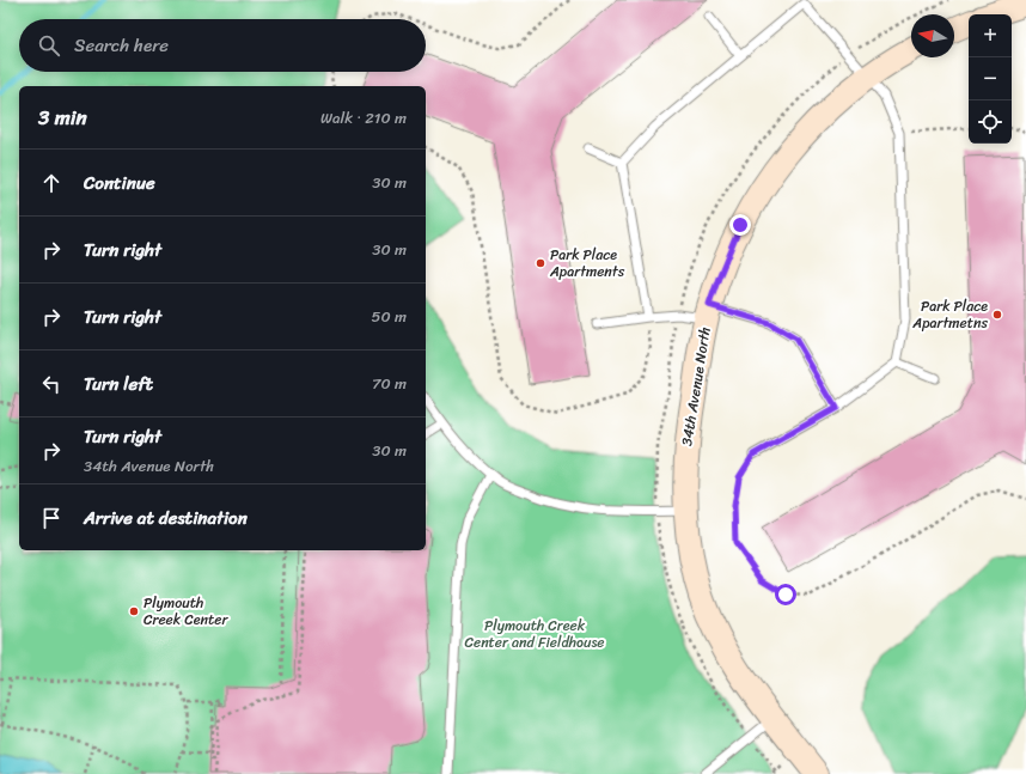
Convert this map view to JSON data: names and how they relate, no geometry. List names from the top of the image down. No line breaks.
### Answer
{"streets":{"street":["34th Avenue North"]},"parks":["Plymouth Creek Center and Fieldhouse"],"places":["Park Place Apartments","Park Place Apartmetns","Plymouth Creek Center"],"north":"left","page":{"map_buttons":["+","−"],"search":"Search here","heading":["3 min","Walk · 210 m"],"list":[["Continue","30 m"],["Turn right","30 m"],["Turn right","50 m"],["Turn left","70 m"],["Turn right","34th Avenue North","30 m"],"Arrive at destination"]}}
